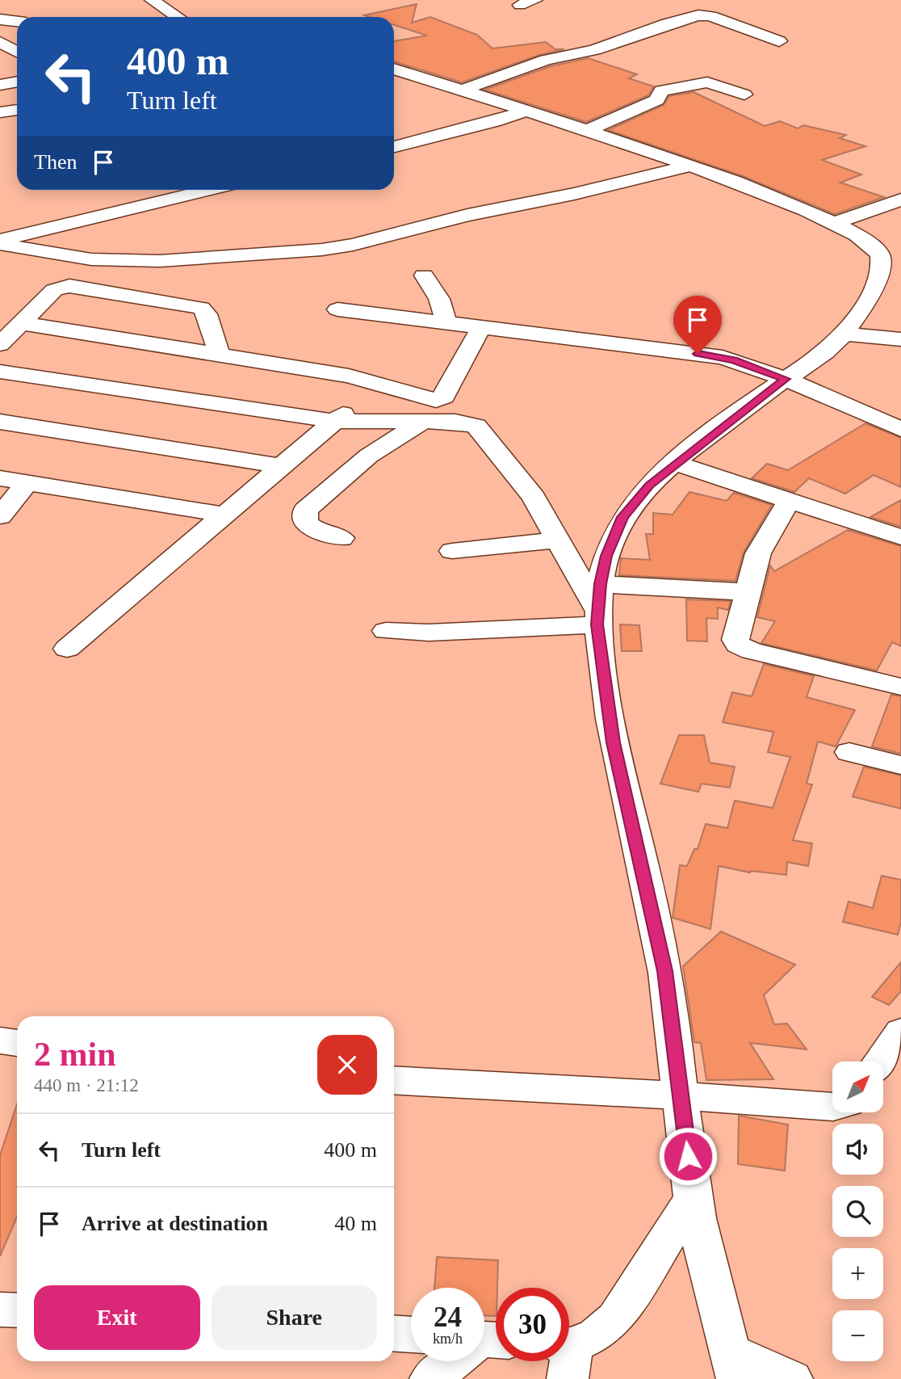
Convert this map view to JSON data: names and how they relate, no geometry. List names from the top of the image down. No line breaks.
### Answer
{"north":"top right","page":{"turn":["400 m","Turn left"],"then":"Then","heading":["2 min","440 m · 21:12"],"map_buttons":["+","−"],"list":[{"name":"Turn left","value":"400 m"},{"name":"Arrive at destination","value":"40 m"}],"buttons":["Exit","Share"],"speed":"24 km/h","limit":"30"}}
